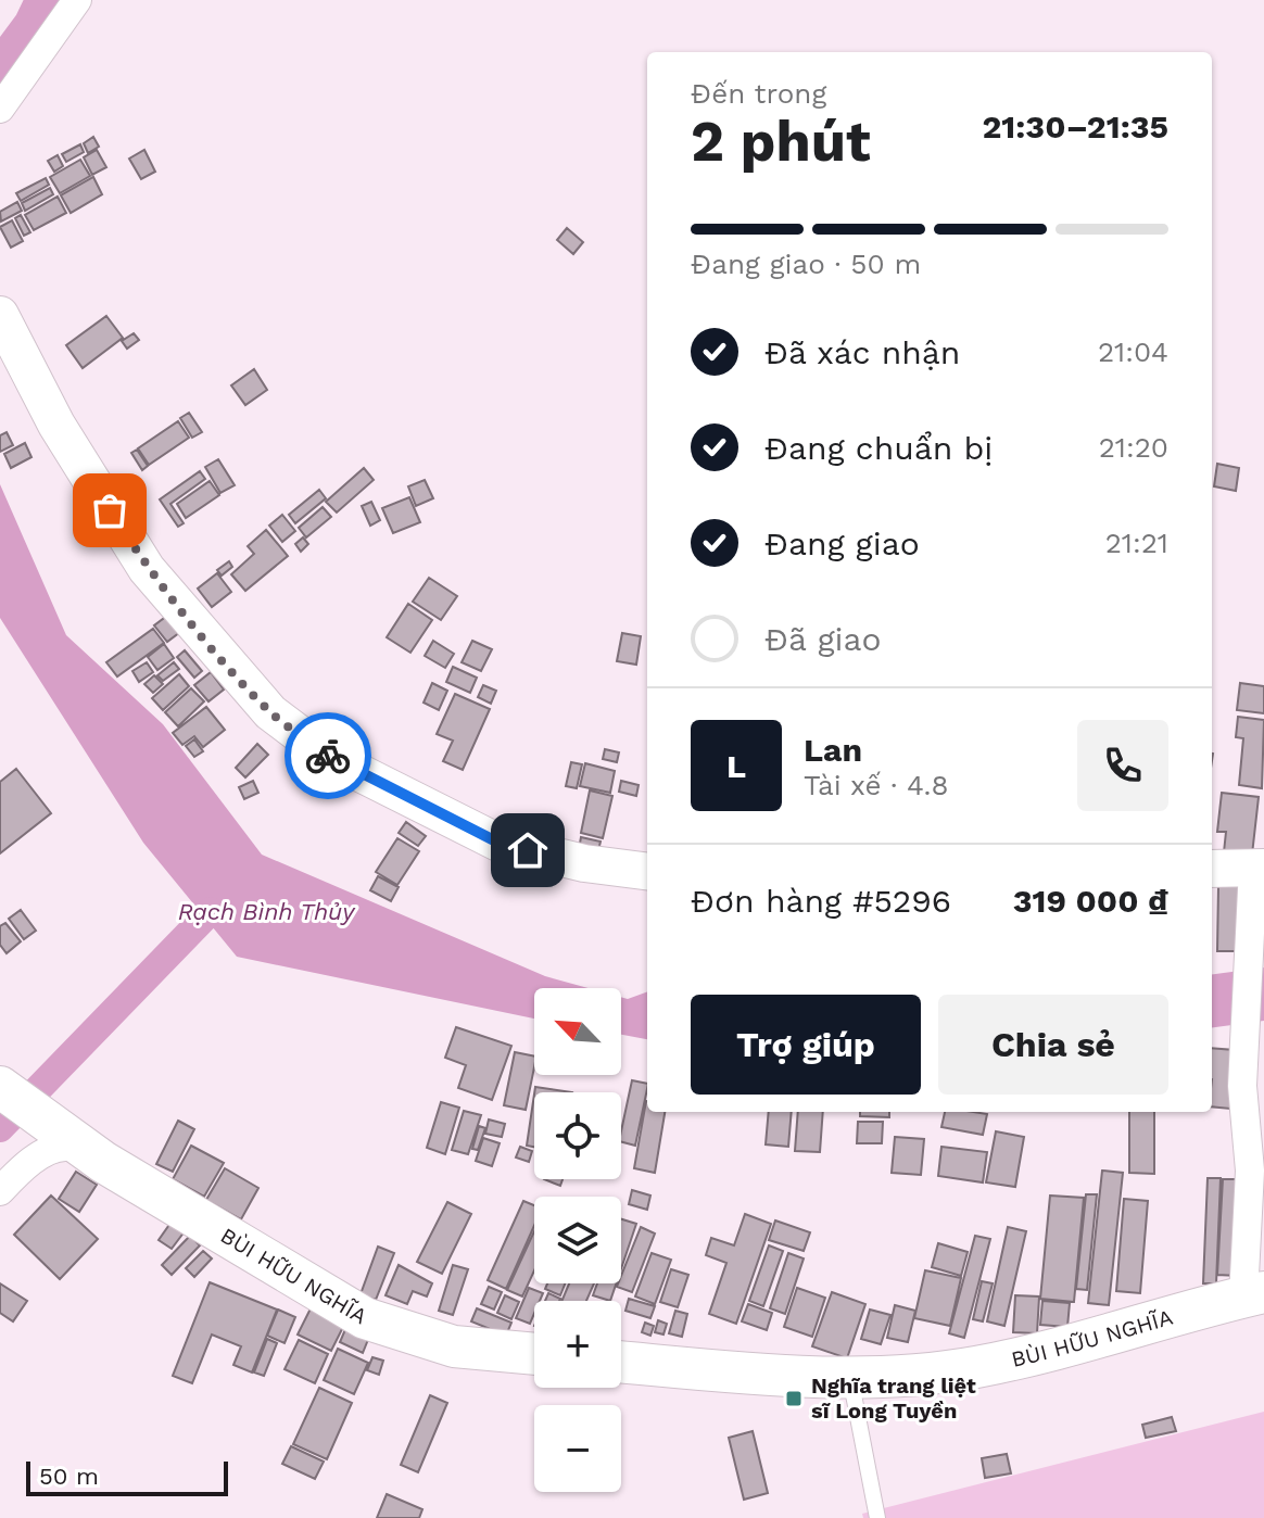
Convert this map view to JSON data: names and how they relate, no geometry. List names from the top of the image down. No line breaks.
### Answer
{"streets":{"main road":["BÙI HỮU NGHĨA"]},"water":["Rạch Bình Thủy"],"places":{"transit":["Nghĩa trang liệt sĩ Long Tuyền"]},"scale_bar":"50 m","north":"top left","page":{"heading":["2 phút","Đến trong","21:30–21:35"],"panel":["Lan","Tài xế · 4.8","Đơn hàng #5296","319 000 ₫"],"bar":"Đang giao · 50 m","list":[["Đã xác nhận","21:04"],["Đang chuẩn bị","21:20"],["Đang giao","21:21"],"Đã giao"],"round":"L","buttons":["Trợ giúp","Chia sẻ"],"map_buttons":["+","−"],"scale":"50 m"}}
